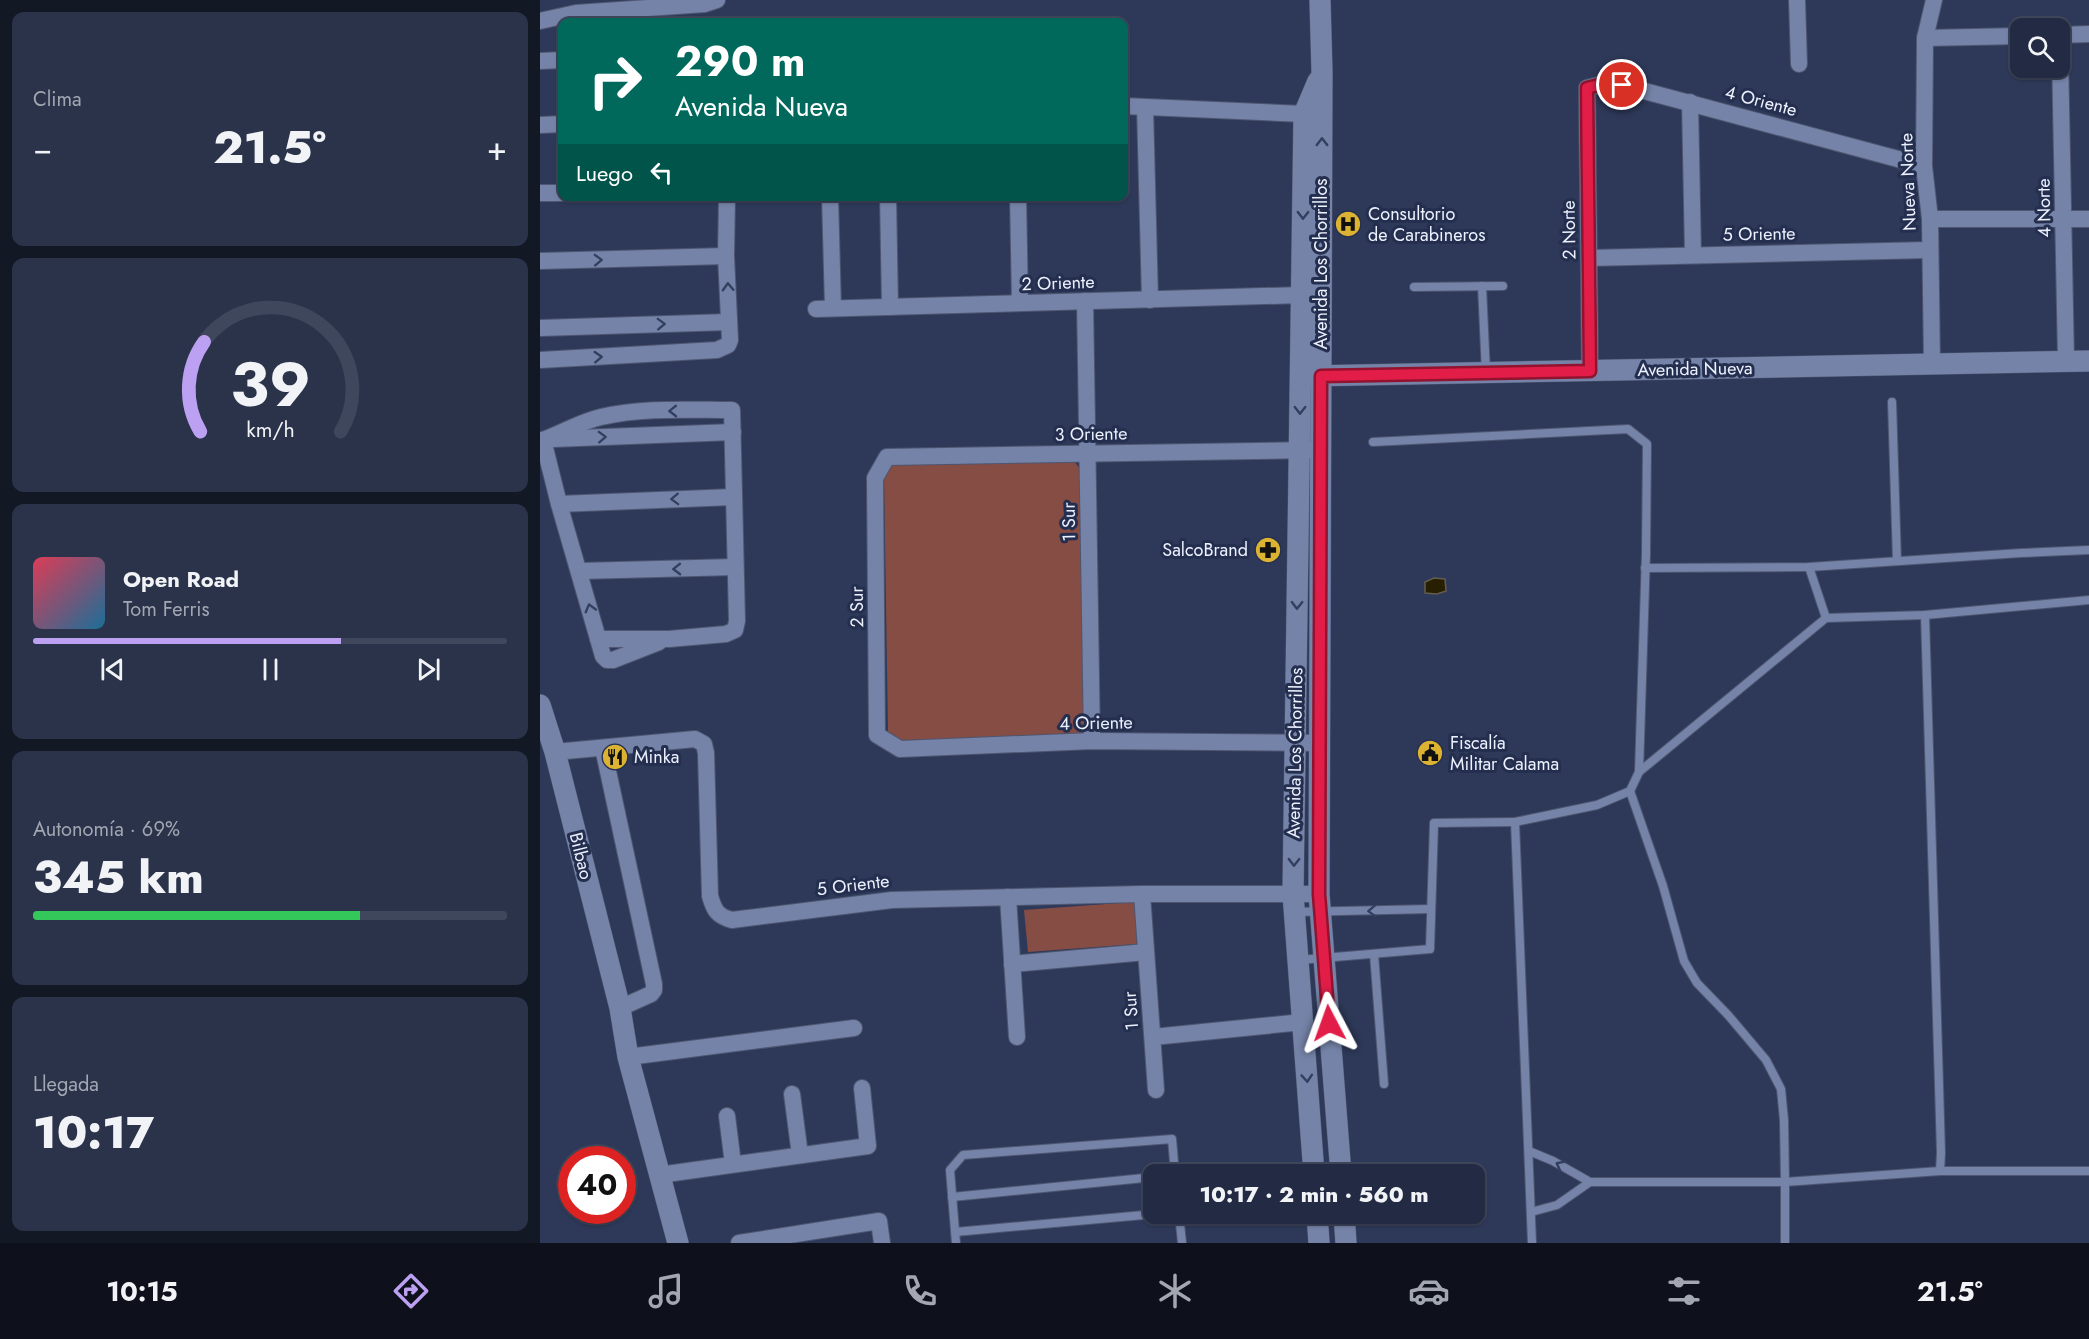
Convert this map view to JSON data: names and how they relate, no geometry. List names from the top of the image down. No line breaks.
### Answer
{"streets":{"street":["4 Oriente","Nueva Norte","4 Norte","2 Norte","5 Oriente","Avenida Los Chorrillos","2 Oriente","Avenida Nueva","3 Oriente","1 Sur","2 Sur","Bilbao"]},"crossings":[["4 Oriente","Nueva Norte"],["4 Oriente","2 Norte"],["4 Oriente","Avenida Los Chorrillos"],["4 Oriente","1 Sur"],["4 Oriente","2 Sur"],["Nueva Norte","5 Oriente"],["Nueva Norte","Avenida Nueva"],["4 Norte","Avenida Nueva"],["2 Norte","5 Oriente"],["2 Norte","Avenida Nueva"],["5 Oriente","Avenida Los Chorrillos"],["5 Oriente","1 Sur"],["5 Oriente","Bilbao"],["Avenida Los Chorrillos","2 Oriente"],["Avenida Los Chorrillos","Avenida Nueva"],["Avenida Los Chorrillos","3 Oriente"],["2 Oriente","1 Sur"],["3 Oriente","1 Sur"],["3 Oriente","2 Sur"]],"places":{"hospital":["Consultorio de Carabineros"],"pharmacy":["SalcoBrand"],"public building":["Fiscalía Militar Calama"],"restaurant":["Minka"]},"page":{"tile":["Clima",["Autonomía · 69%","345 km"],["Llegada","10:17"]],"turn":["290 m","Avenida Nueva"],"heat":["−","21.5°","+"],"then":"Luego","song":["Open Road","Tom Ferris"],"limit":"40","trip":"10:17 · 2 min · 560 m","tabs":["10:15","21.5°"],"gauge":["39","km/h"]}}
